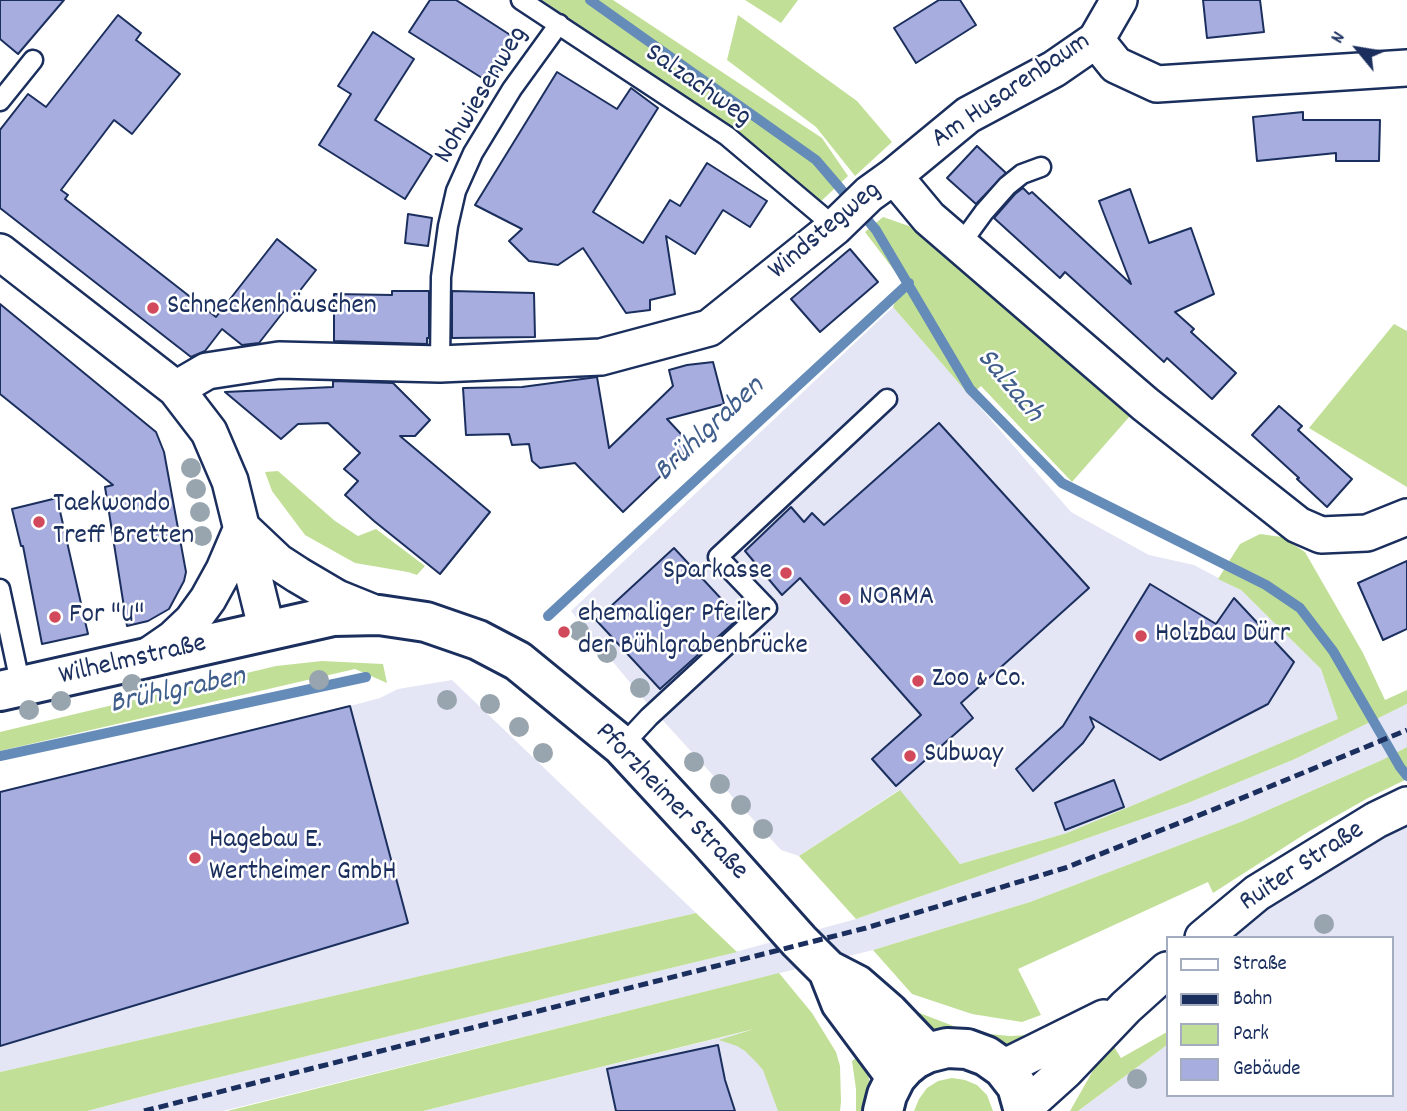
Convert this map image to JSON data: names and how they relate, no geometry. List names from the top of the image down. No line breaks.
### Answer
{"streets":{"main road":["Wilhelmstraße","Pforzheimer Straße"],"street":["Am Husarenbaum","Windstegweg","Ruiter Straße"],"lane":["Salzachweg","Nohwiesenweg"]},"crossings":[["Salzachweg","Nohwiesenweg"],["Salzachweg","Windstegweg"],["Am Husarenbaum","Windstegweg"],["Nohwiesenweg","Windstegweg"],["Wilhelmstraße","Pforzheimer Straße"]],"water":["Salzach","Brühlgraben"],"places":["Schneckenhäuschen","Taekwondo Treff Bretten","Sparkasse","NORMA","For \"U\"","ehemaliger Pfeiler der Bühlgrabenbrücke","Holzbau Dürr","Zoo & Co.","Subway","Hagebau E. Wertheimer GmbH"],"legend":["Straße","Bahn","Park","Gebäude"],"north":"top left"}
